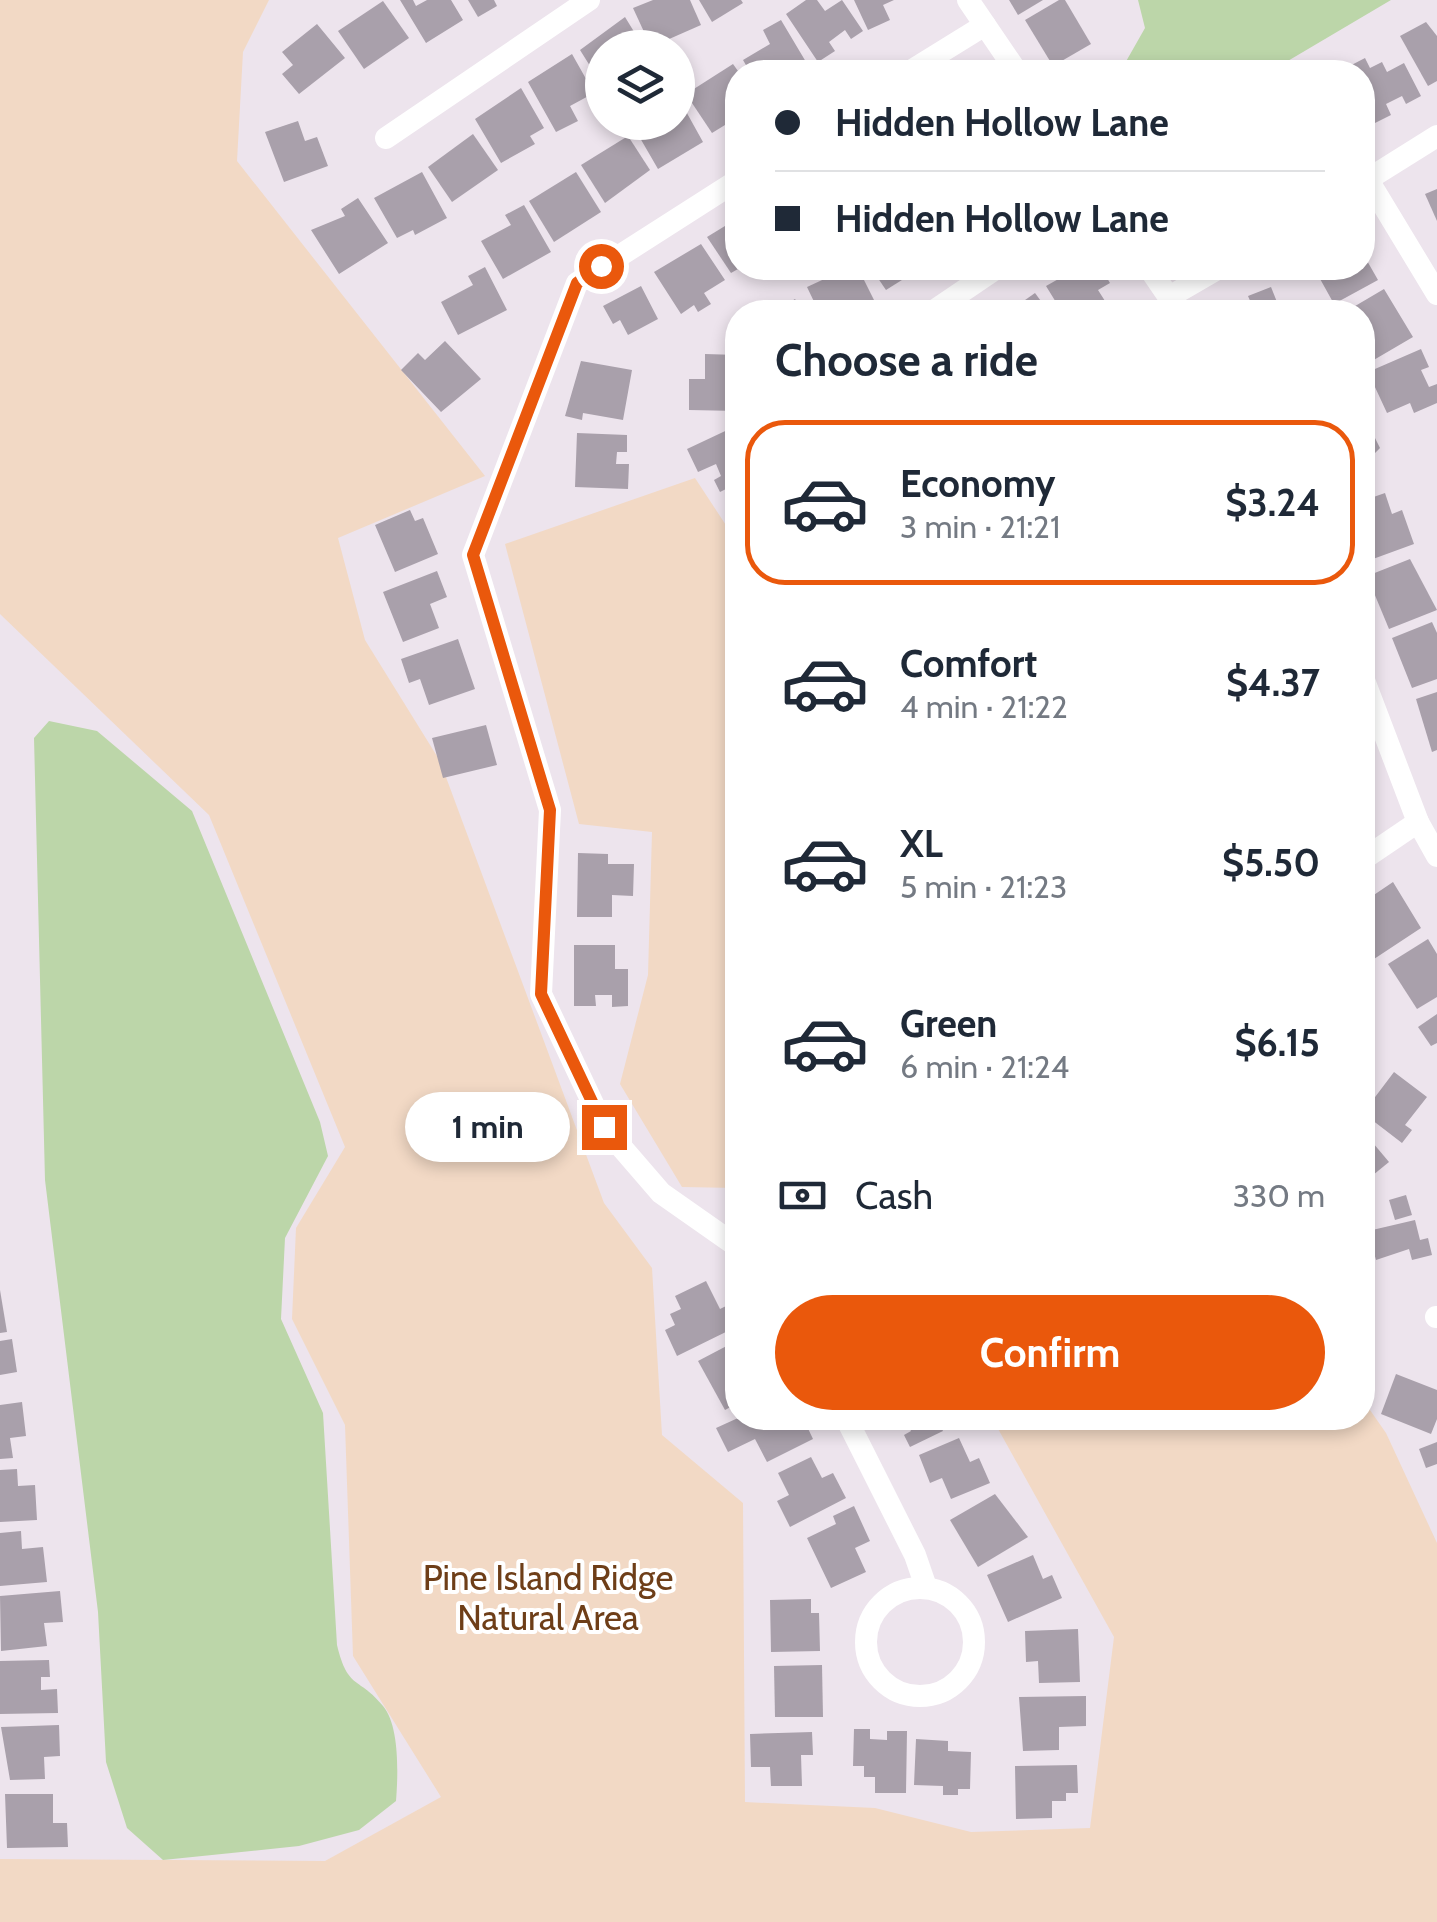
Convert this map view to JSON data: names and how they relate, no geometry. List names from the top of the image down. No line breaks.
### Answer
{"parks":["Pine Island Ridge Natural Area"],"page":{"banner":["Hidden Hollow Lane","Hidden Hollow Lane"],"heading":"Choose a ride","list":[{"name":"Economy","note":"3 min · 21:21","value":"$3.24"},{"name":"Comfort","note":"4 min · 21:22","value":"$4.37"},{"name":"XL","note":"5 min · 21:23","value":"$5.50"},{"name":"Green","note":"6 min · 21:24","value":"$6.15"}],"bubble":"1 min","pay":["Cash","330 m"],"buttons":"Confirm"}}
